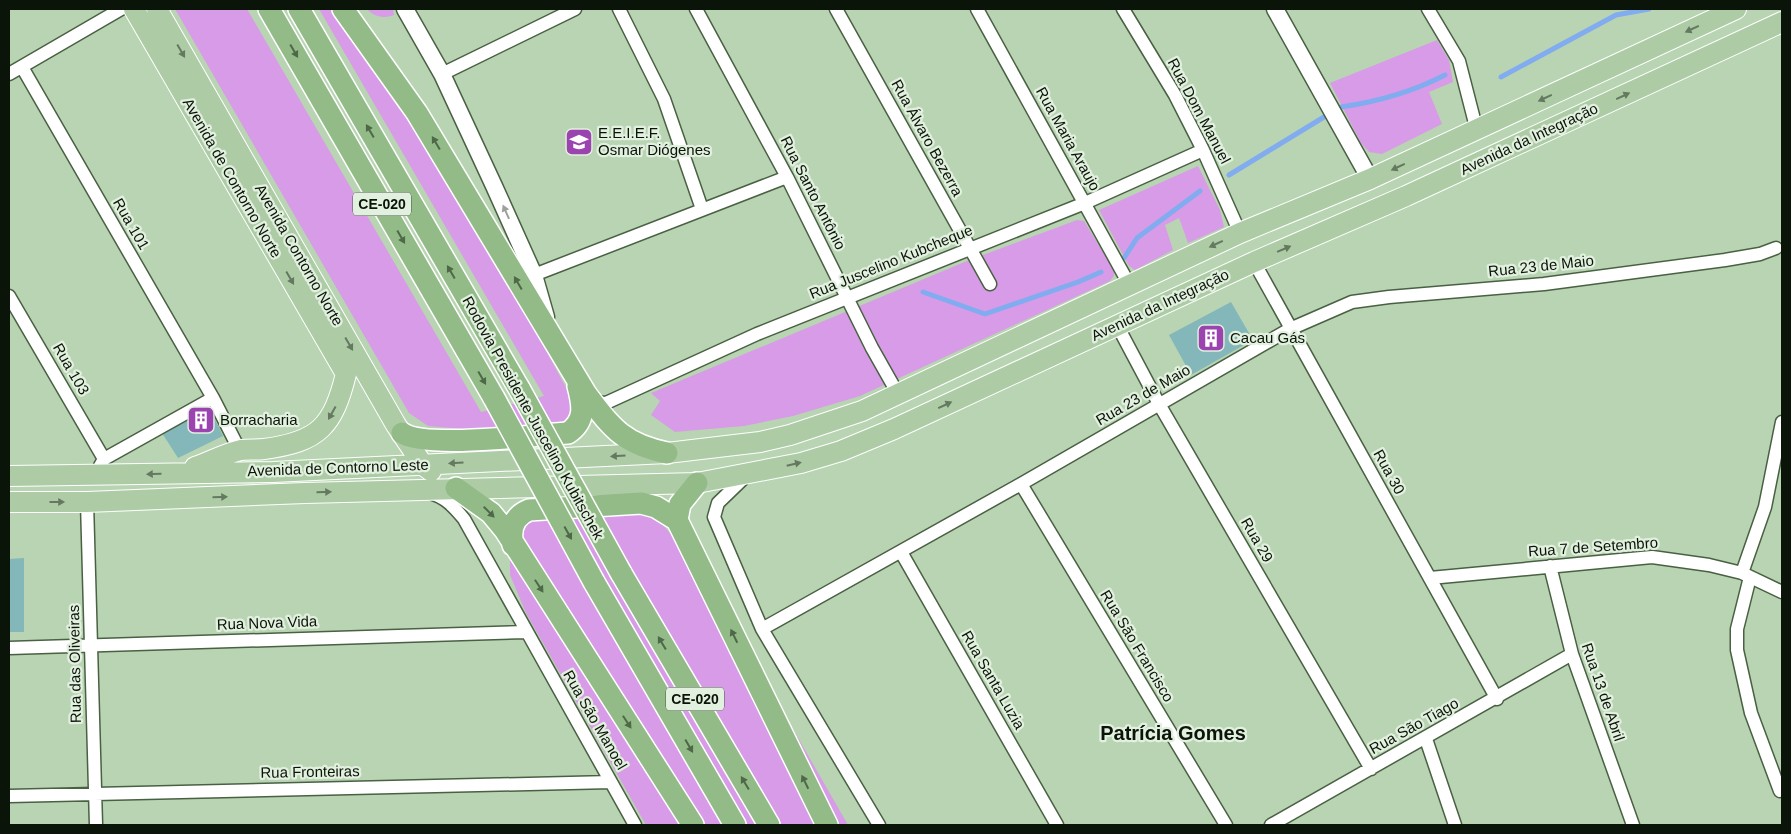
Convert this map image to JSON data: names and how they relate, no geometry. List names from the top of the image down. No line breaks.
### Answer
{"streets":{"highway":["CE-020","Rodovia Presidente Juscelino Kubitschek"],"main road":["Avenida da Integração","Avenida de Contorno Norte","Avenida Contorno Norte","Avenida de Contorno Leste"],"street":["Rua Dom Manuel","Rua Álvaro Bezerra","Rua Maria Araujo","Rua Santo Antônio","Rua 101","Rua Juscelino Kubcheque","Rua 23 de Maio","Rua 103","Rua 30","Rua 29","Rua 7 de Setembro","Rua Nova Vida","Rua São Francisco","Rua das Oliveiras","Rua Santa Luzia","Rua 13 de Abril","Rua São Manoel","Rua São Tiago","Rua Fronteiras"]},"crossings":[["Rua Dom Manuel","Avenida da Integração"],["Rua Dom Manuel","Rua Juscelino Kubcheque"],["Rua Álvaro Bezerra","Rua Juscelino Kubcheque"],["Rua Maria Araujo","Avenida da Integração"],["Rua Maria Araujo","Rua Juscelino Kubcheque"],["Avenida da Integração","Rua Santo Antônio"],["Avenida da Integração","Avenida de Contorno Leste"],["Avenida da Integração","Rua 30"],["Avenida da Integração","Rua 29"],["Avenida de Contorno Norte","Avenida Contorno Norte"],["Rua Santo Antônio","Rua Juscelino Kubcheque"],["Avenida Contorno Norte","Avenida de Contorno Leste"],["Rua 23 de Maio","Rua 30"],["Rua 23 de Maio","Rua 29"],["Rua 23 de Maio","Rua São Francisco"],["Rua 23 de Maio","Rua Santa Luzia"],["Avenida de Contorno Leste","Rua das Oliveiras"],["Avenida de Contorno Leste","Rua São Manoel"],["Rua 30","Rua 7 de Setembro"],["Rua 30","Rua São Tiago"],["Rua 29","Rua São Tiago"],["Rua 7 de Setembro","Rua 13 de Abril"],["Rua Nova Vida","Rua das Oliveiras"],["Rua Nova Vida","Rua São Manoel"],["Rua das Oliveiras","Rua Fronteiras"],["Rua 13 de Abril","Rua São Tiago"],["Rua São Manoel","Rua Fronteiras"]],"one_way":["Avenida de Contorno Norte","Avenida Contorno Norte"],"districts":["Patrícia Gomes"],"places":{"school or university":["E.E.I.E.F. Osmar Diógenes"],"building":["Cacau Gás","Borracharia"]}}
